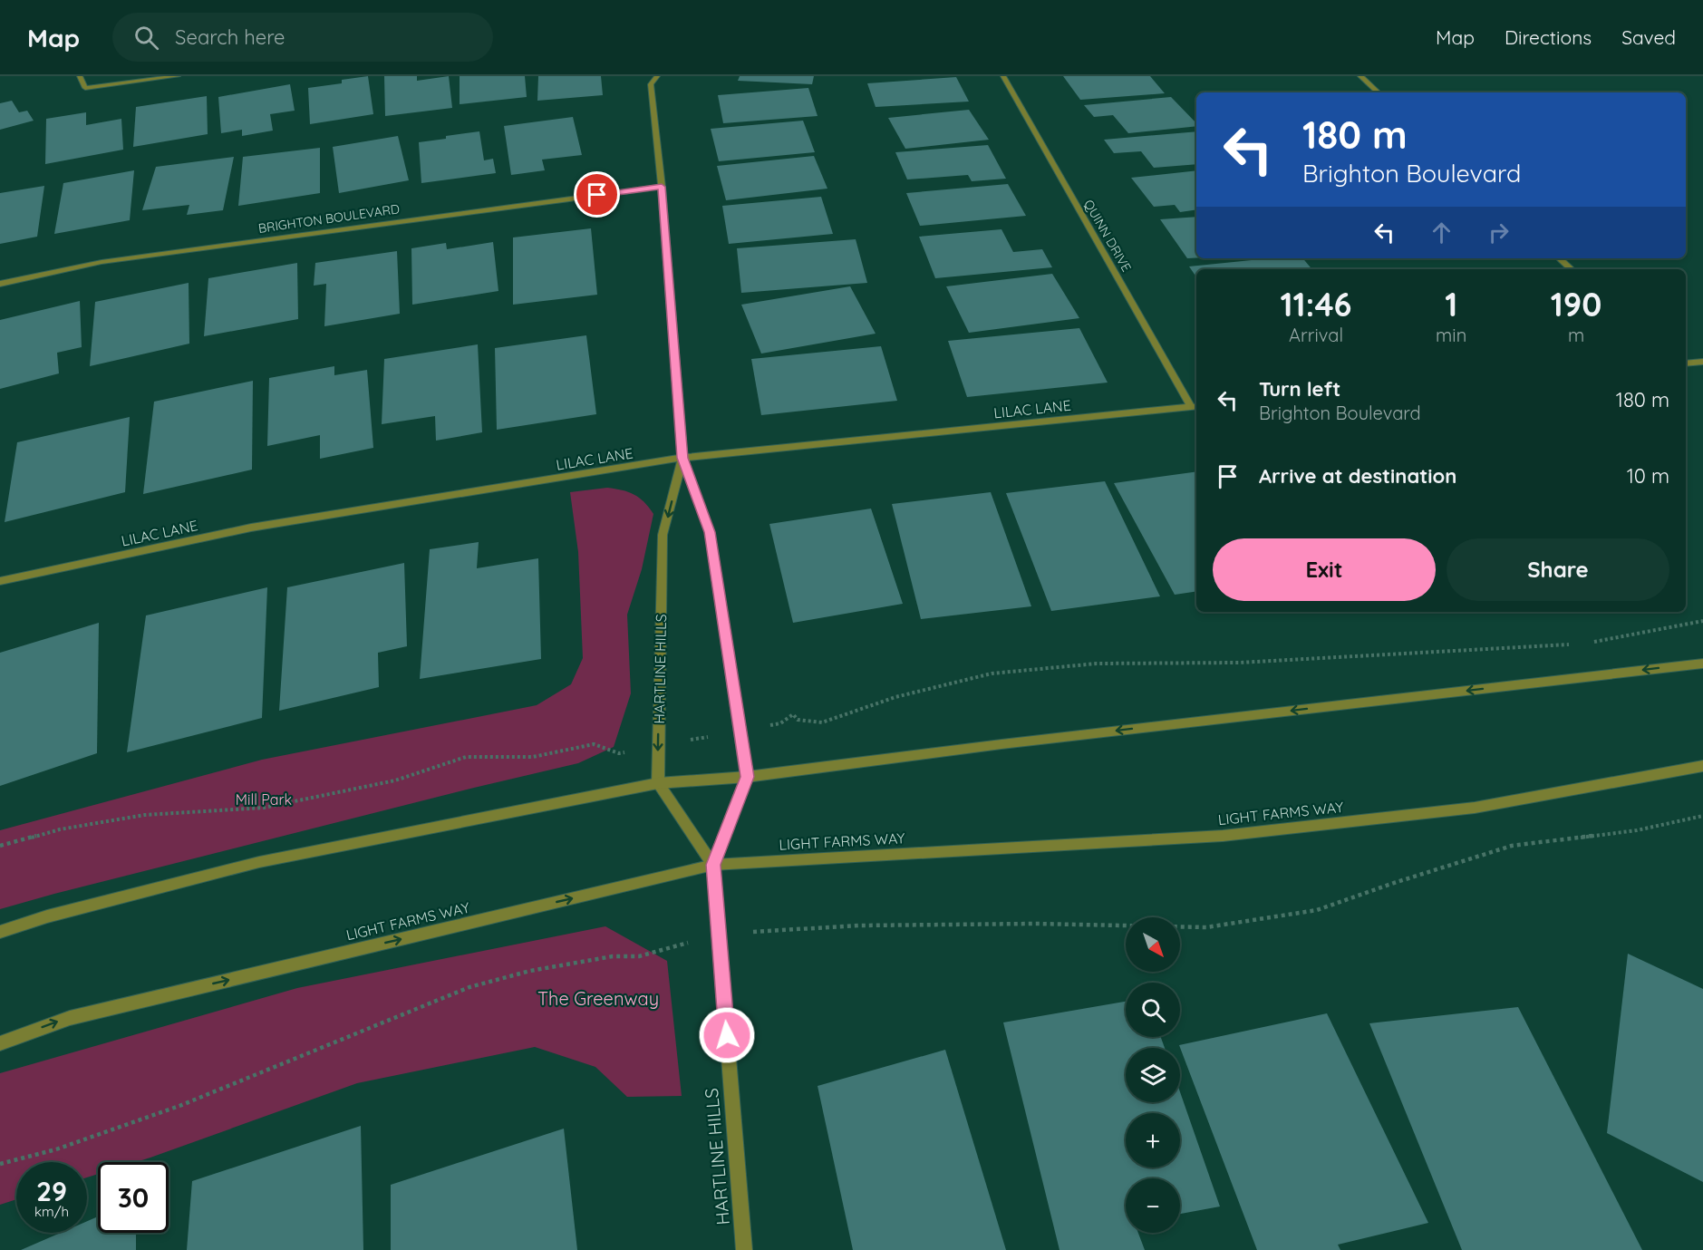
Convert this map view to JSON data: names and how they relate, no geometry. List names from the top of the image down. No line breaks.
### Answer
{"streets":{"street":["BRIGHTON BOULEVARD","QUINN DRIVE","LILAC LANE","HARTLINE HILLS","LIGHT FARMS WAY"]},"crossings":[["BRIGHTON BOULEVARD","HARTLINE HILLS"],["QUINN DRIVE","LILAC LANE"],["LILAC LANE","HARTLINE HILLS"],["HARTLINE HILLS","LIGHT FARMS WAY"]],"one_way":["LIGHT FARMS WAY"],"parks":["Mill Park","The Greenway"],"north":"bottom right","page":{"header":"Map","search":"Search here","nav":["Map","Directions","Saved"],"turn":["180 m","Brighton Boulevard"],"eta":["11:46","Arrival","1","min","190","m"],"list":[{"name":"Turn left","note":"Brighton Boulevard","value":"180 m"},{"name":"Arrive at destination","value":"10 m"}],"buttons":["Exit","Share"],"map_buttons":["+","−"],"speed":"29 km/h","limit":"30"}}
